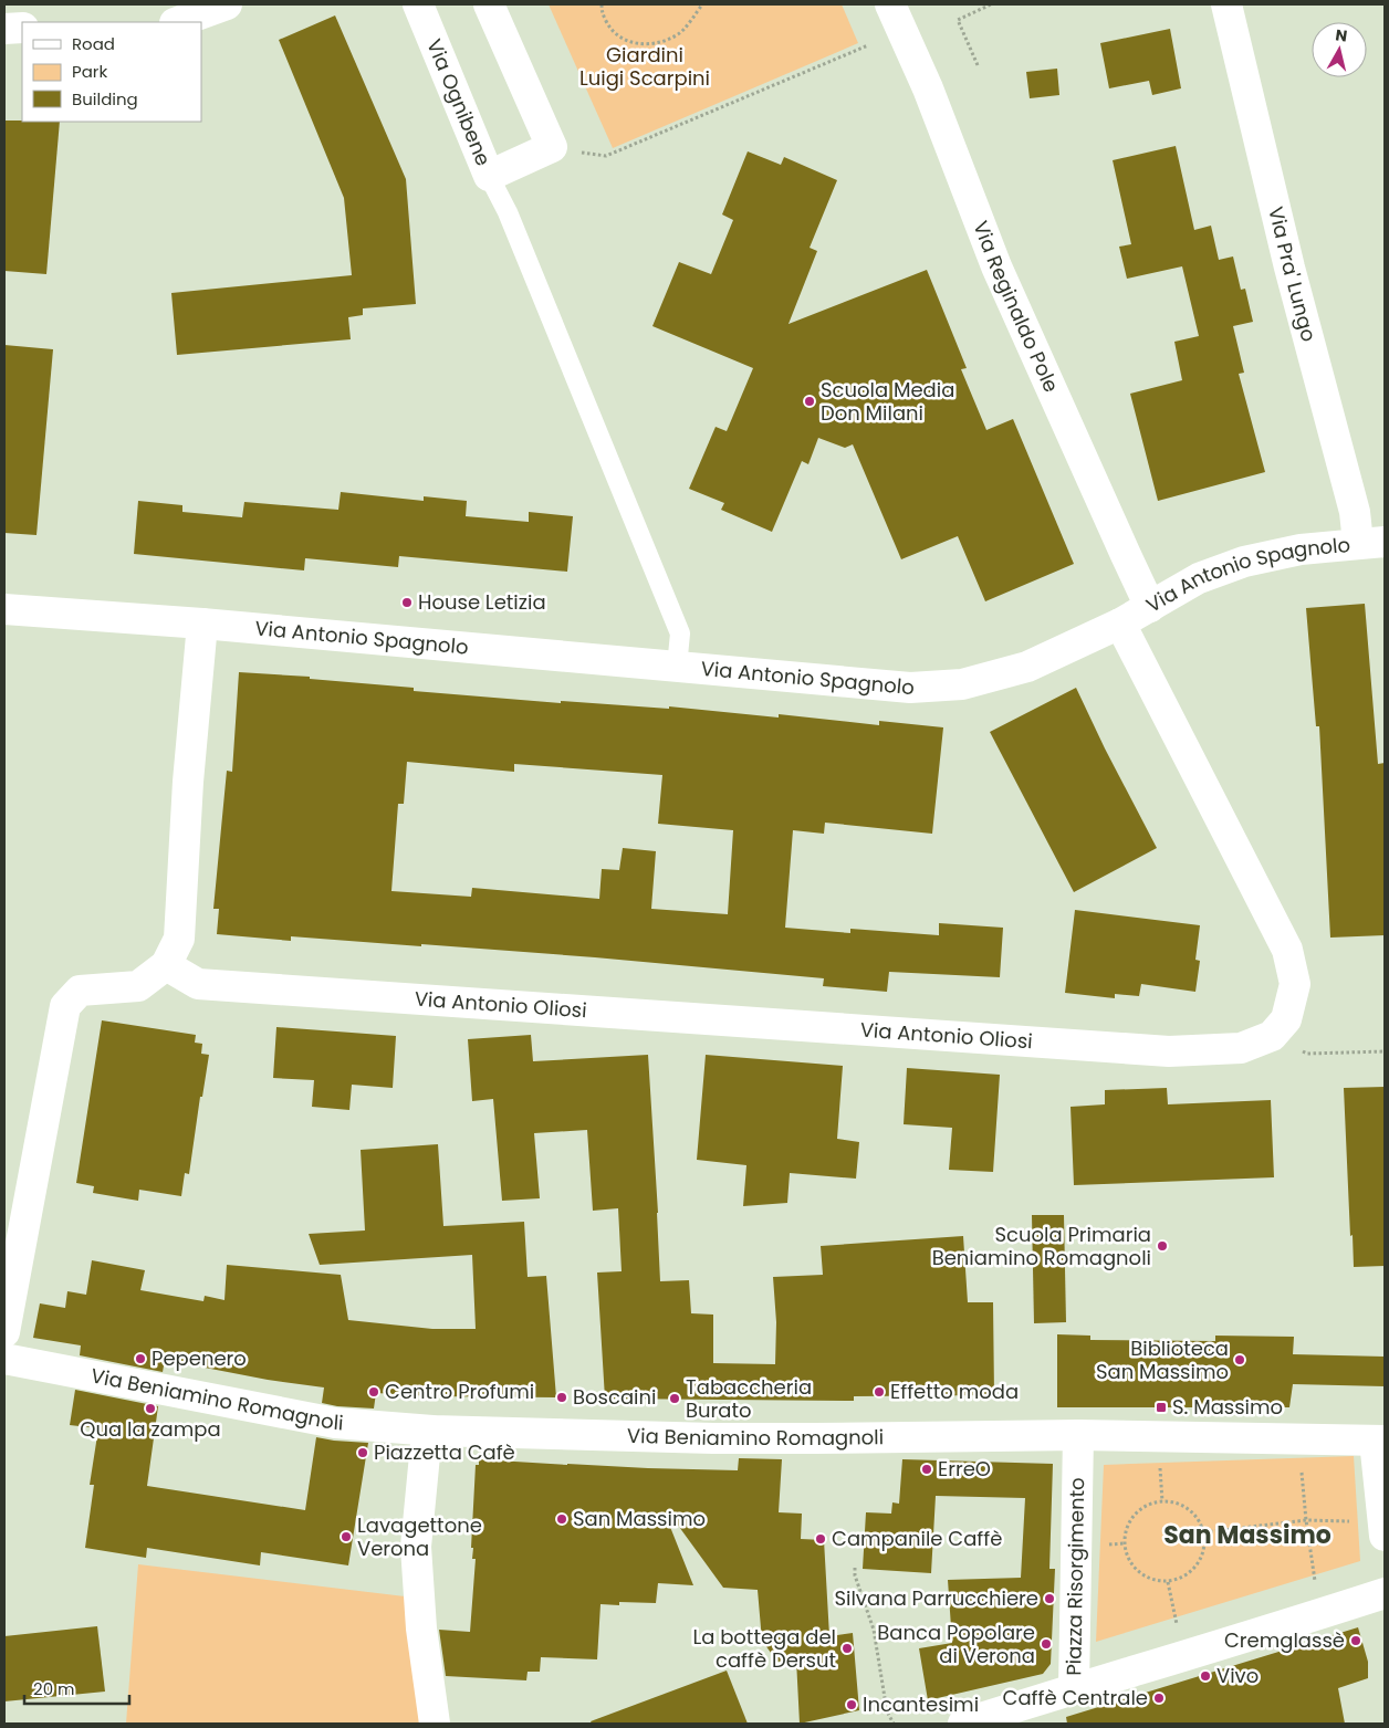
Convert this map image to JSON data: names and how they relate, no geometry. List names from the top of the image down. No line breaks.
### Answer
{"streets":{"street":["Via Ognibene","Via Pra' Lungo","Via Reginaldo Pole","Via Antonio Spagnolo","Via Antonio Oliosi","Via Beniamino Romagnoli","Piazza Risorgimento"]},"crossings":[["Via Pra' Lungo","Via Antonio Spagnolo"],["Via Reginaldo Pole","Via Antonio Spagnolo"],["Via Antonio Spagnolo","Via Antonio Oliosi"],["Via Beniamino Romagnoli","Piazza Risorgimento"]],"districts":["San Massimo"],"parks":["Giardini Luigi Scarpini"],"places":{"other":["Scuola Media Don Milani","House Letizia","Scuola Primaria Beniamino Romagnoli","Pepenero","Biblioteca San Massimo","Centro Profumi","Effetto moda","Boscaini","Tabaccheria Burato","Qua la zampa","Piazzetta Cafè","ErreO","San Massimo","Lavagettone Verona","Campanile Caffè","Silvana Parrucchiere","Cremglassè","Banca Popolare di Verona","La bottega del caffè Dersut","Vivo","Caffè Centrale","Incantesimi"],"transit":["S. Massimo"]},"legend":["Road","Park","Building"],"scale_bar":"20 m","north":"top"}
